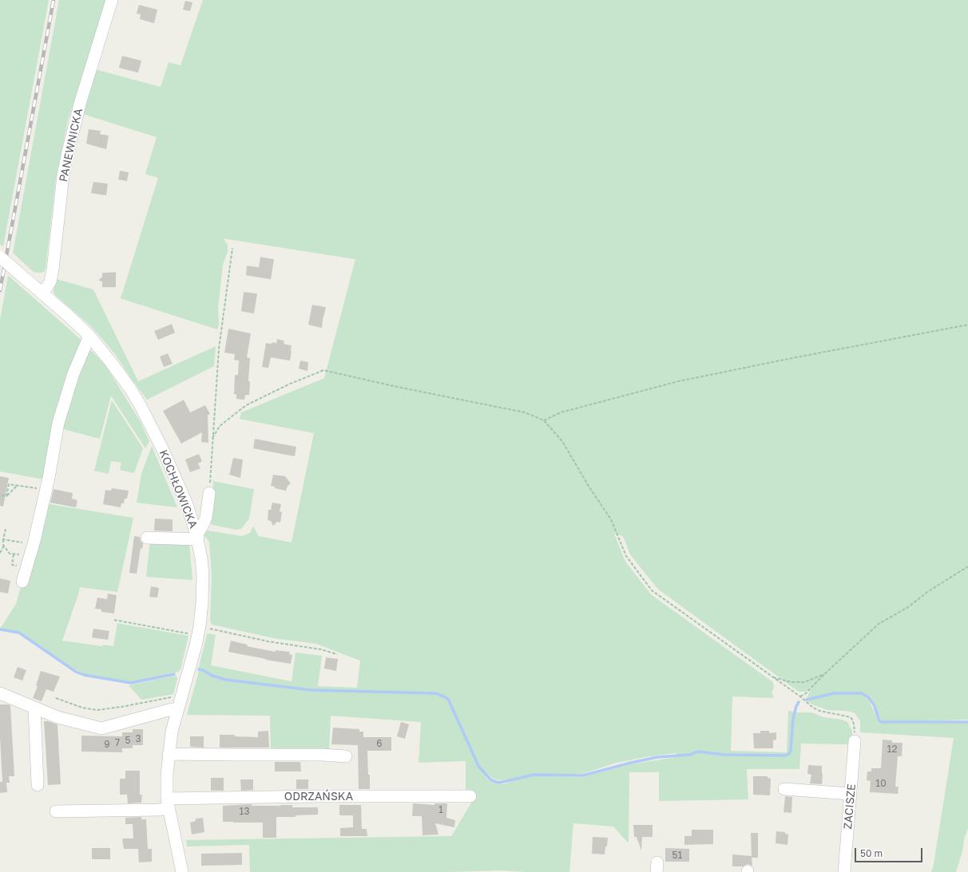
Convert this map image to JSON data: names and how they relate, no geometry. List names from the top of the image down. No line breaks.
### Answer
{"streets":{"street":["PANEWNICKA","KOCHŁOWICKA","ODRZAŃSKA","ZACISZE"]},"crossings":[["PANEWNICKA","KOCHŁOWICKA"],["KOCHŁOWICKA","ODRZAŃSKA"]],"house_numbers":["3","5","7","6","9","12","10","1","13","51"],"scale_bar":"50 m"}
